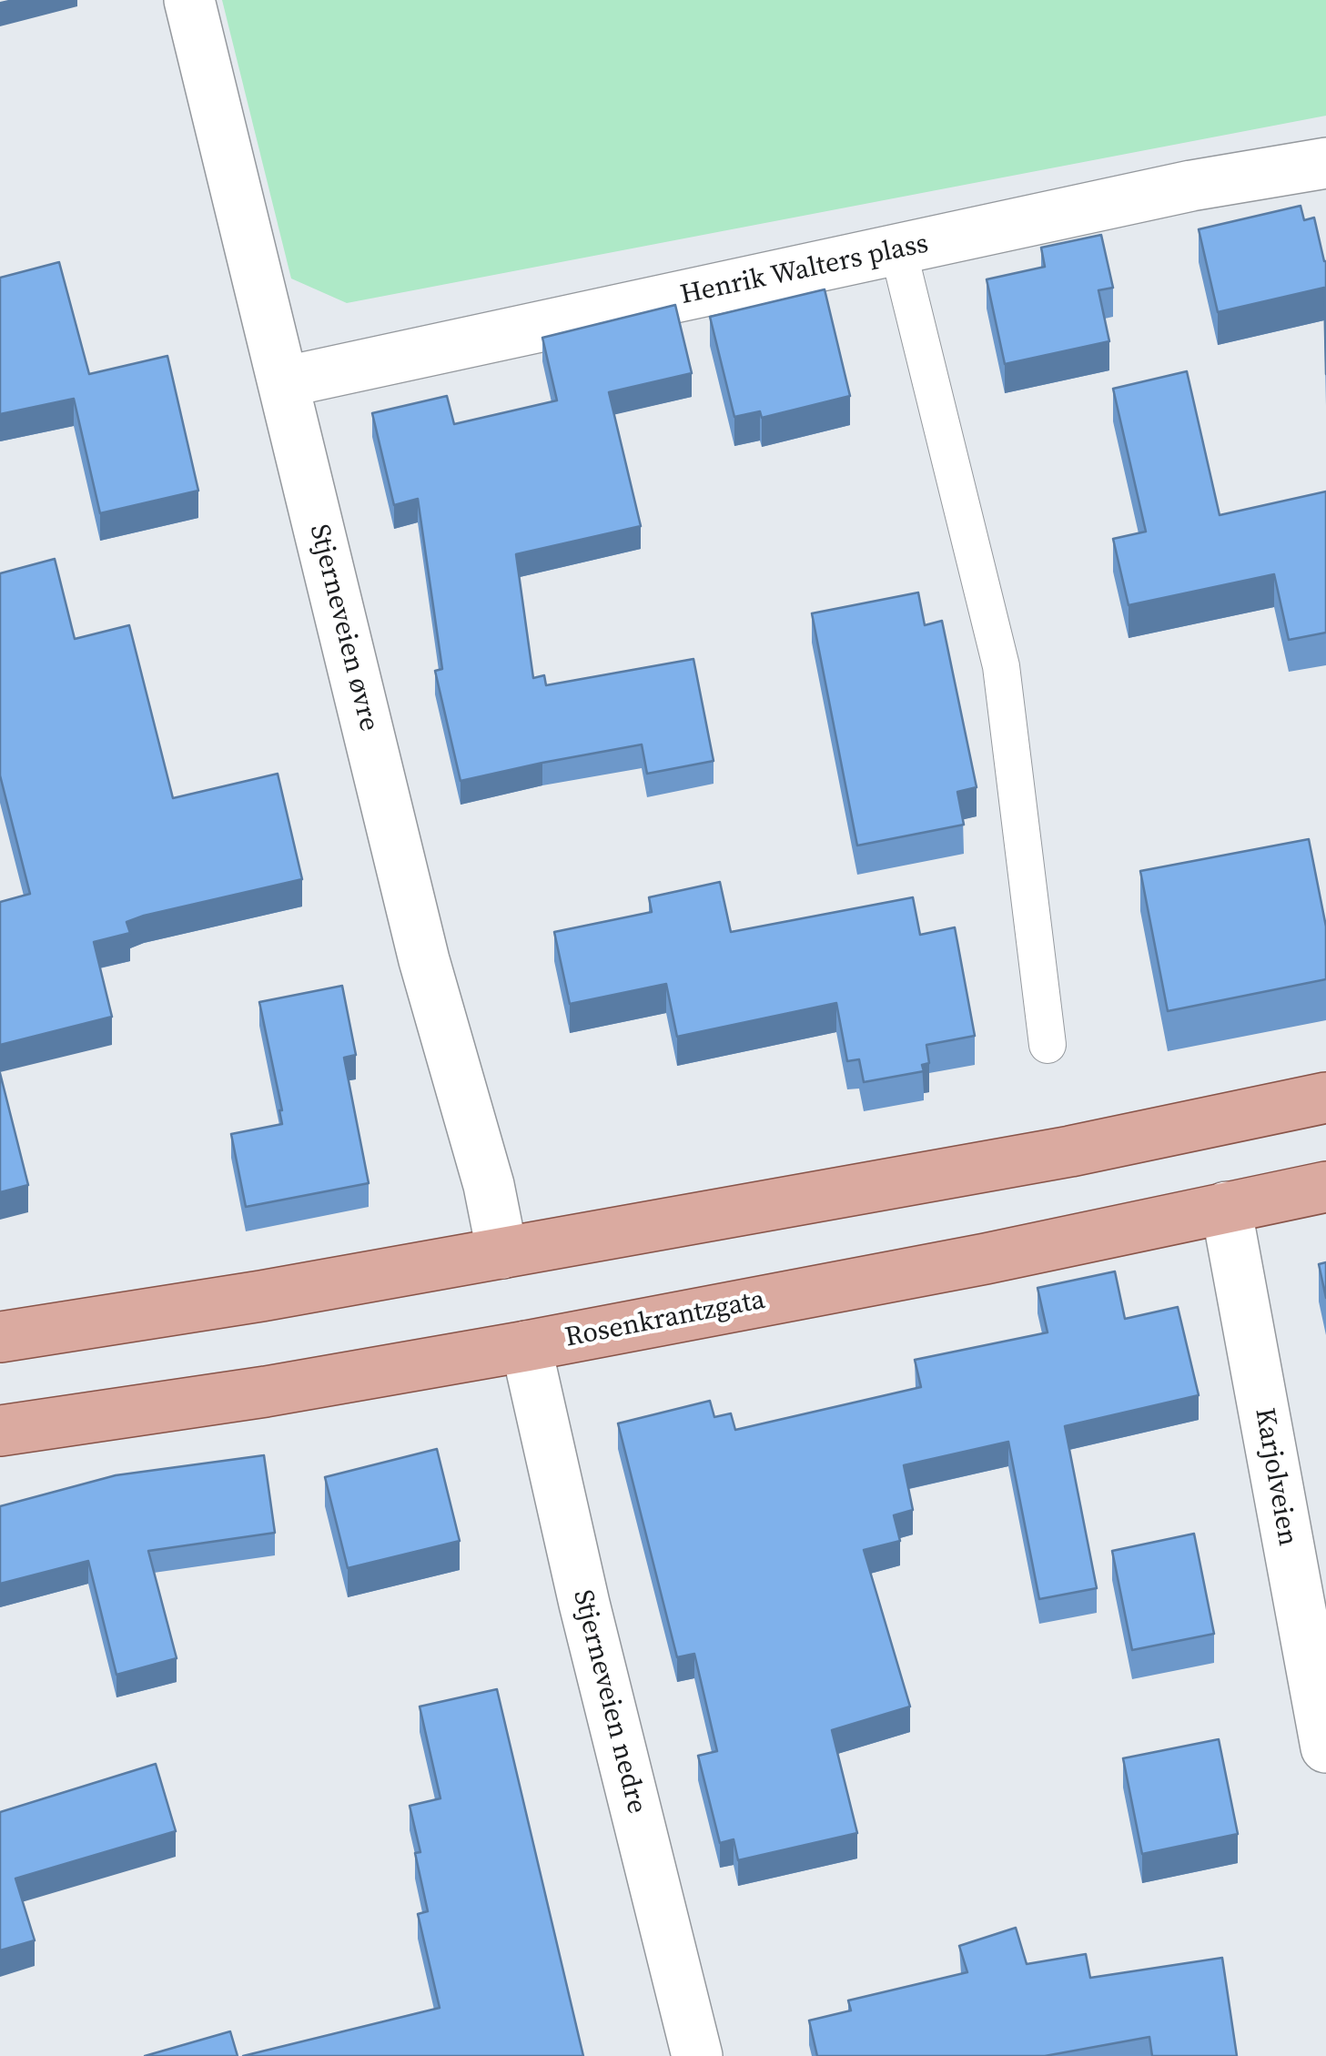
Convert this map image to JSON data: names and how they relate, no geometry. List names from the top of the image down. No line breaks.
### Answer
{"streets":{"main road":["Rosenkrantzgata"],"street":["Henrik Walters plass","Stjerneveien øvre","Karjolveien","Stjerneveien nedre"]},"crossings":[["Henrik Walters plass","Stjerneveien øvre"],["Rosenkrantzgata","Karjolveien"],["Rosenkrantzgata","Stjerneveien nedre"]]}
